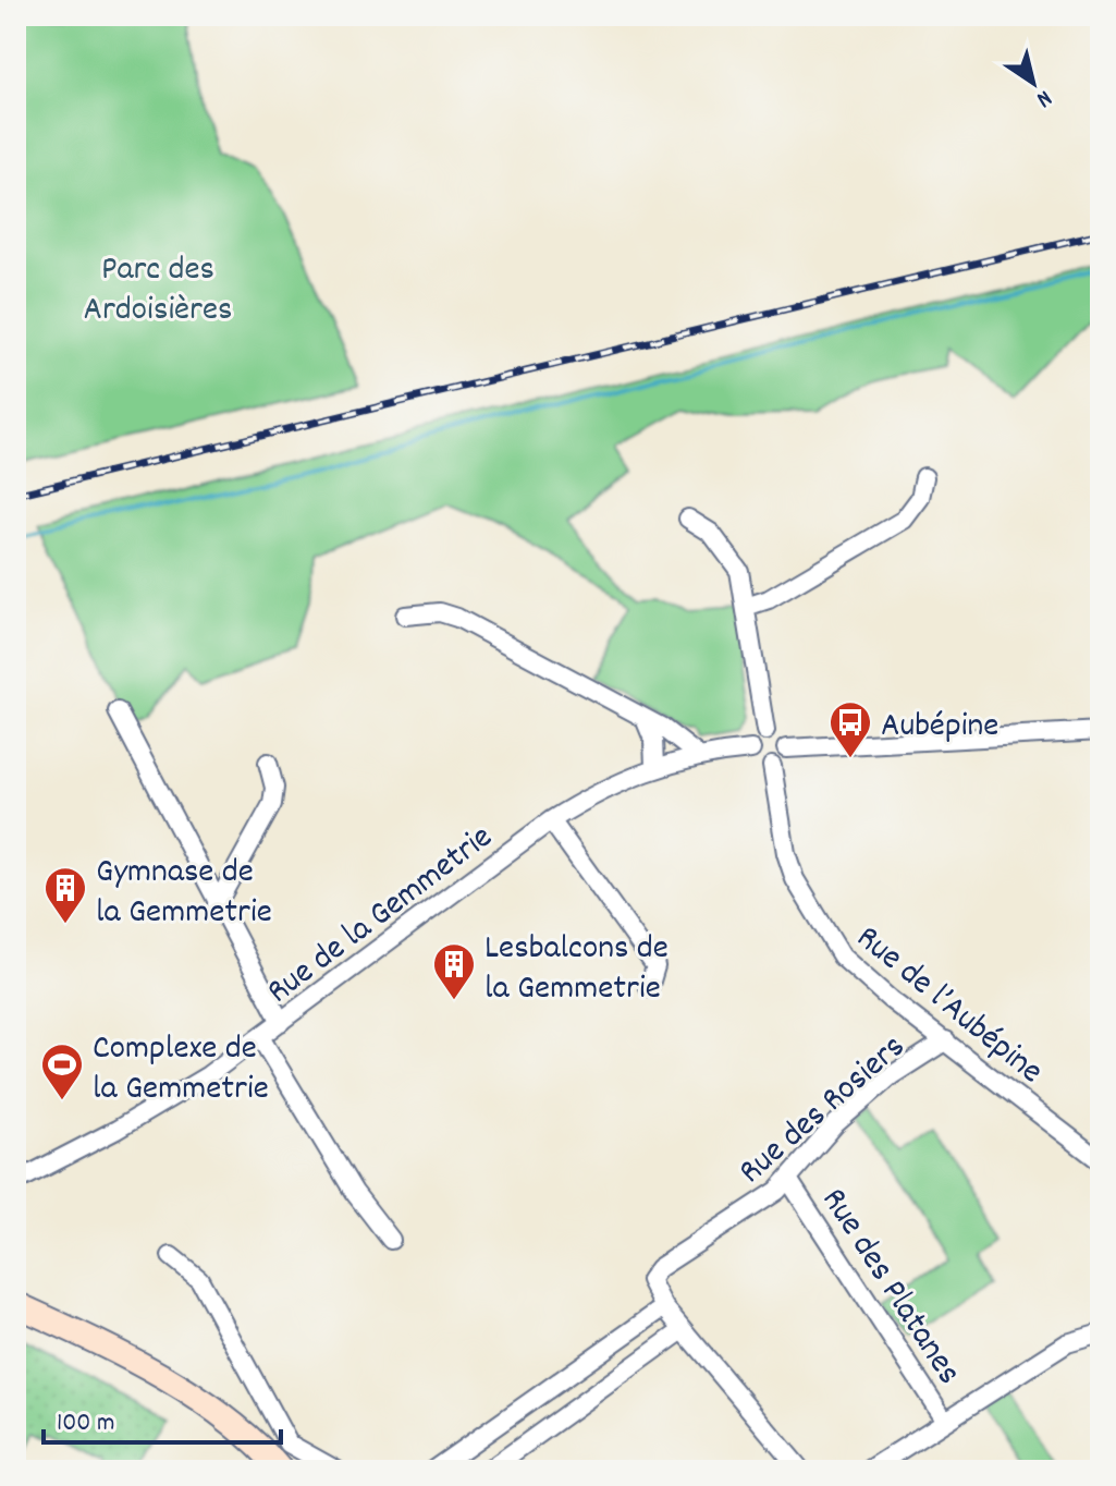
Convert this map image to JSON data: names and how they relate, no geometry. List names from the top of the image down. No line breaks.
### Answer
{"streets":{"street":["Rue de la Gemmetrie","Rue de l’Aubépine","Rue des Rosiers","Rue des Platanes"]},"crossings":[["Rue de la Gemmetrie","Rue de l’Aubépine"],["Rue de l’Aubépine","Rue des Rosiers"],["Rue des Rosiers","Rue des Platanes"]],"parks":["Parc des Ardoisières"],"places":{"bus stop":["Aubépine"],"building":["Gymnase de la Gemmetrie","Lesbalcons de la Gemmetrie"],"sports":["Complexe de la Gemmetrie"]},"scale_bar":"100 m","north":"bottom right"}
